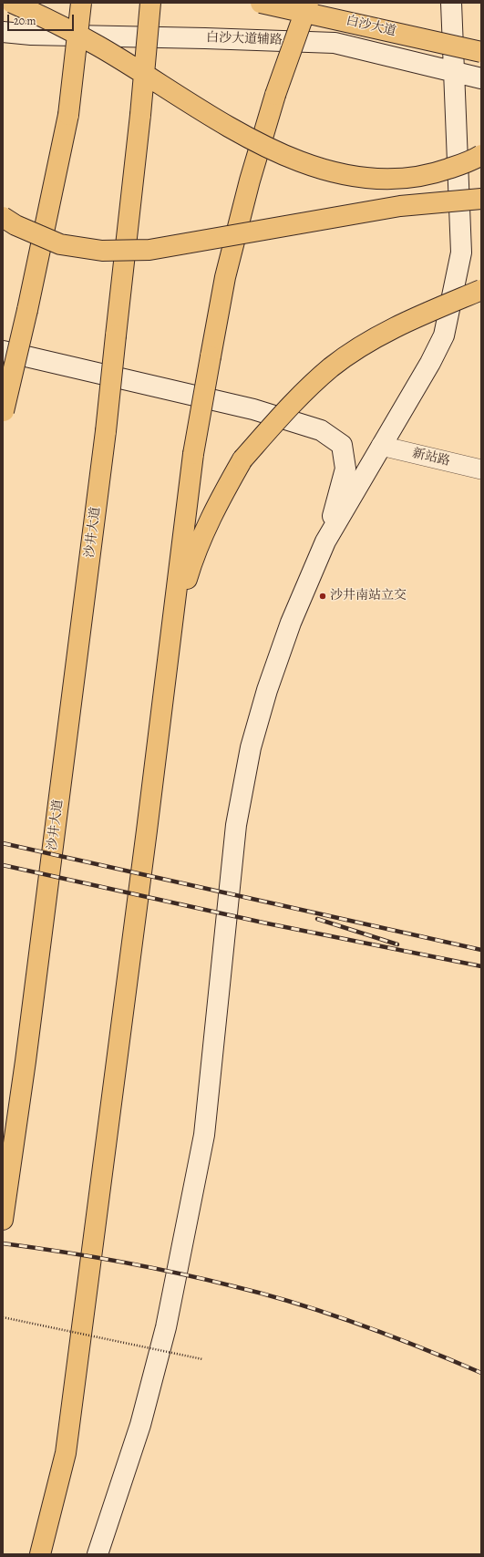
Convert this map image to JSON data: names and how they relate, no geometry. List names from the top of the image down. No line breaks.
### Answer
{"streets":{"highway":["白沙大道","沙井大道"],"main road":["白沙大道辅路"],"street":["新站路"]},"places":["沙井南站立交"],"scale_bar":"20 m"}
